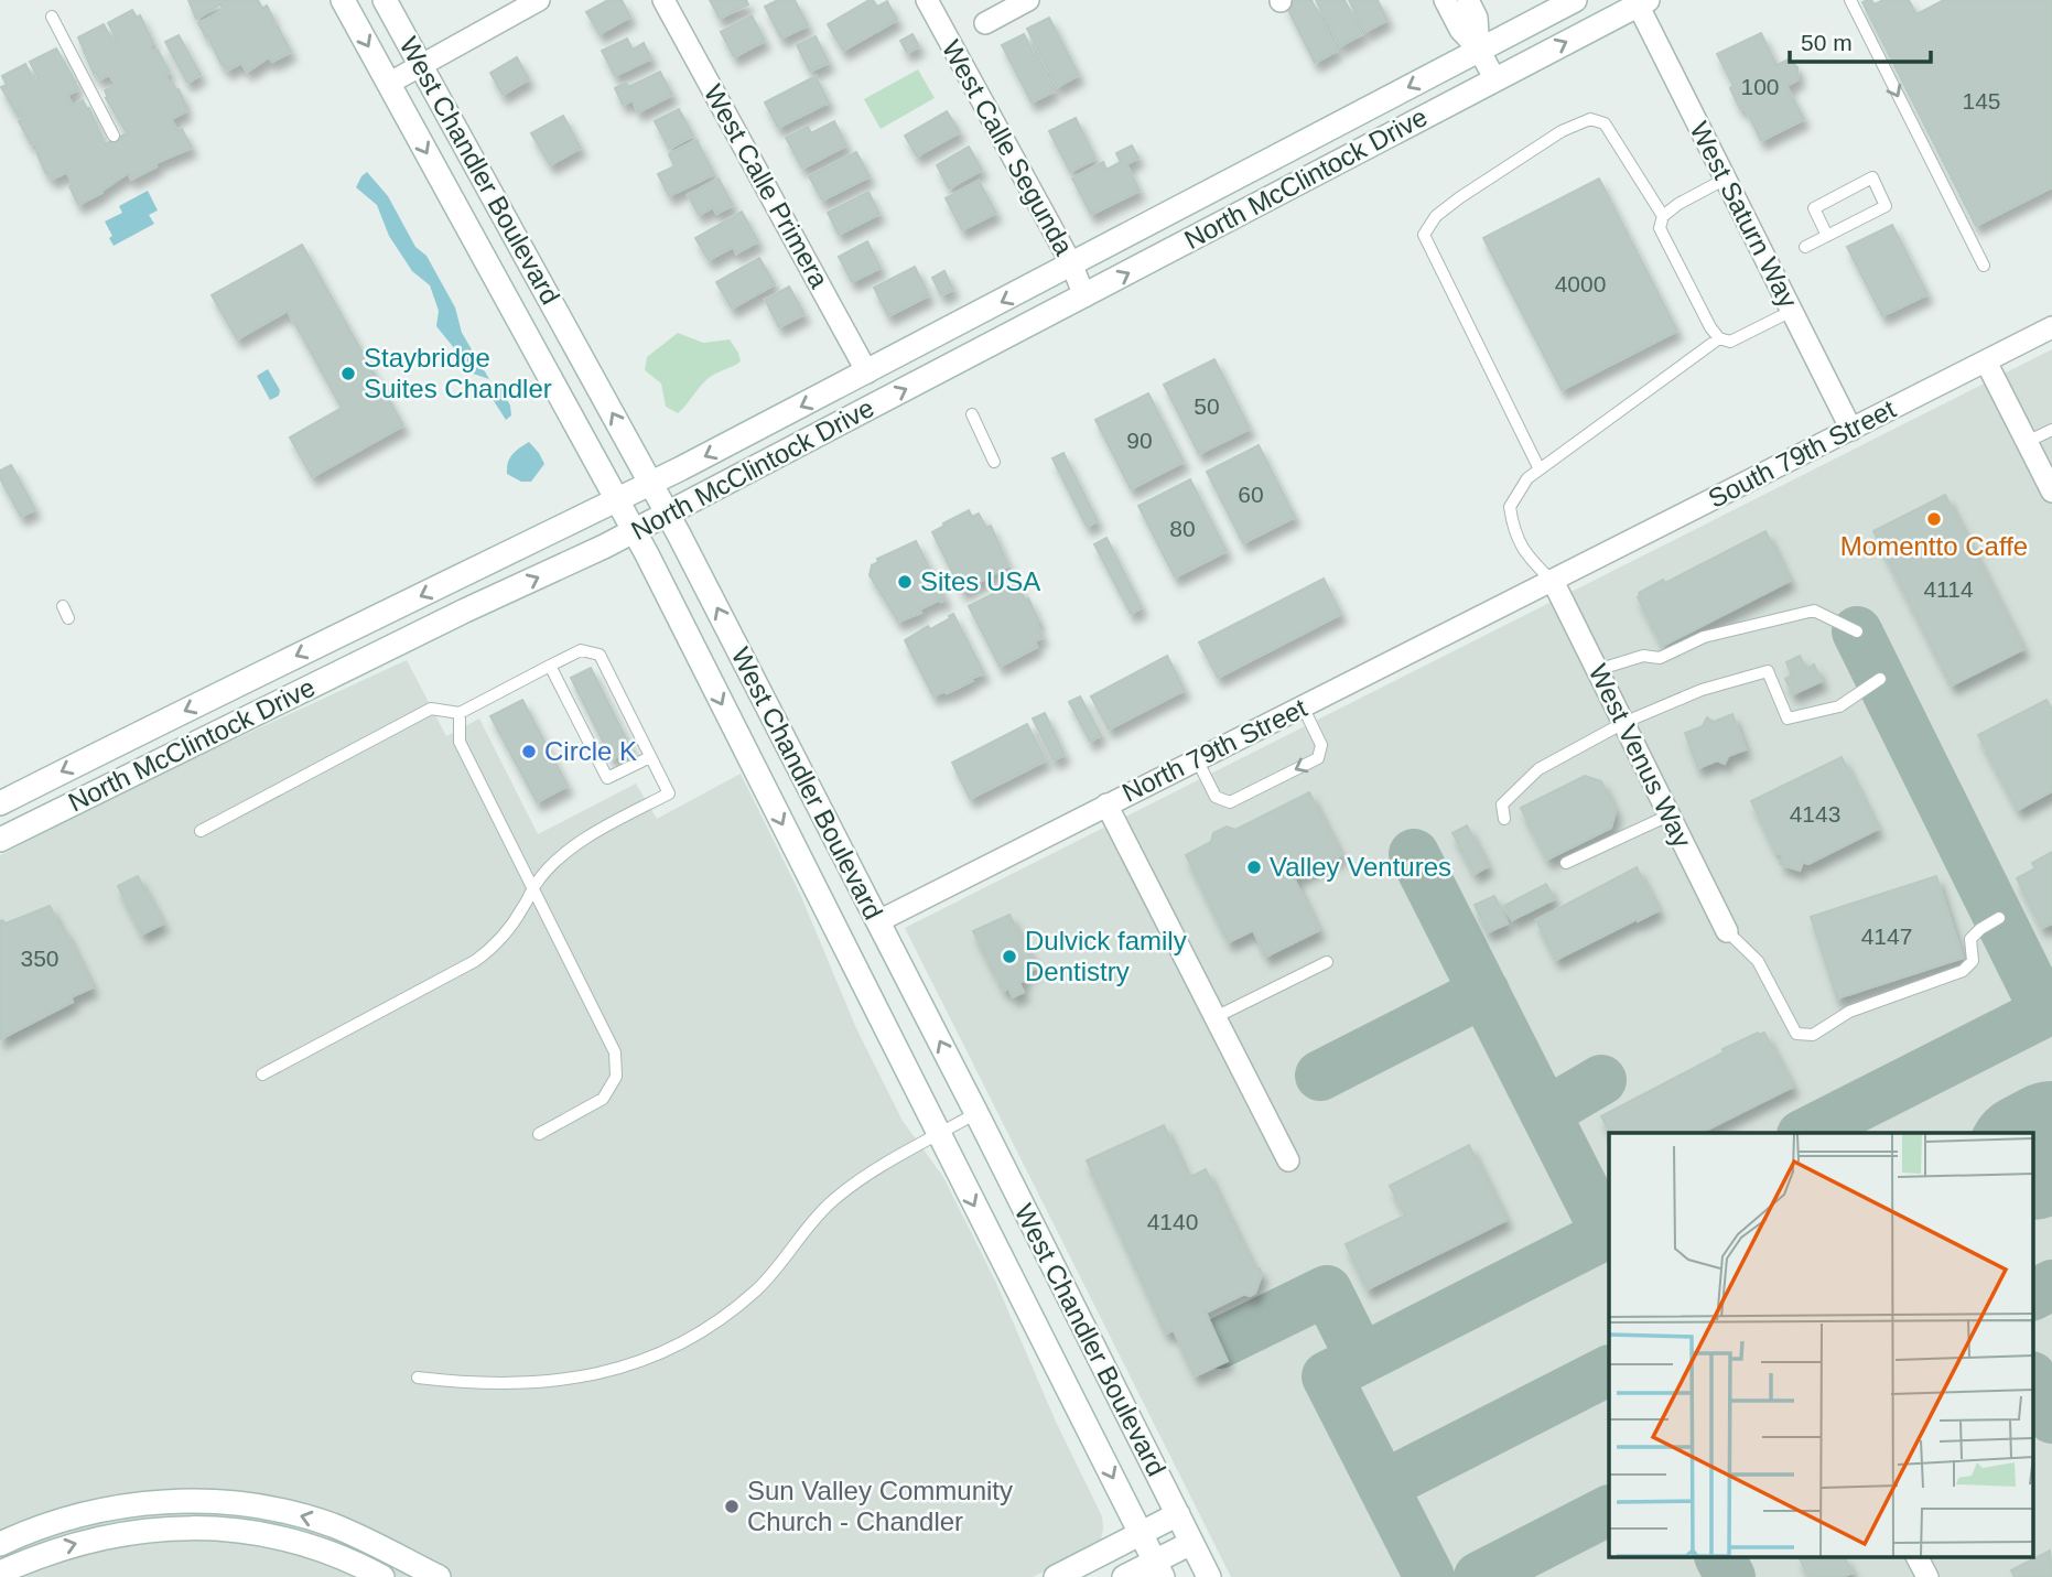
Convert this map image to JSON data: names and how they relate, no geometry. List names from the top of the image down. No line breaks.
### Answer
{"streets":{"main road":["West Chandler Boulevard","North McClintock Drive"],"street":["West Calle Segunda","West Calle Primera","West Saturn Way","South 79th Street","North 79th Street","West Venus Way"]},"crossings":[["West Calle Segunda","North McClintock Drive"],["West Chandler Boulevard","North McClintock Drive"],["West Chandler Boulevard","North 79th Street"],["North McClintock Drive","West Calle Primera"],["North McClintock Drive","West Saturn Way"],["West Saturn Way","South 79th Street"],["South 79th Street","North 79th Street"],["South 79th Street","West Venus Way"],["North 79th Street","West Venus Way"]],"places":["Staybridge Suites Chandler","Momentto Caffe","Sites USA","Circle K","Valley Ventures","Dulvick family Dentistry","Sun Valley Community Church - Chandler"],"house_numbers":["100","145","4000","50","90","60","80","4114","4143","4147","350","4140"],"scale_bar":"50 m"}
